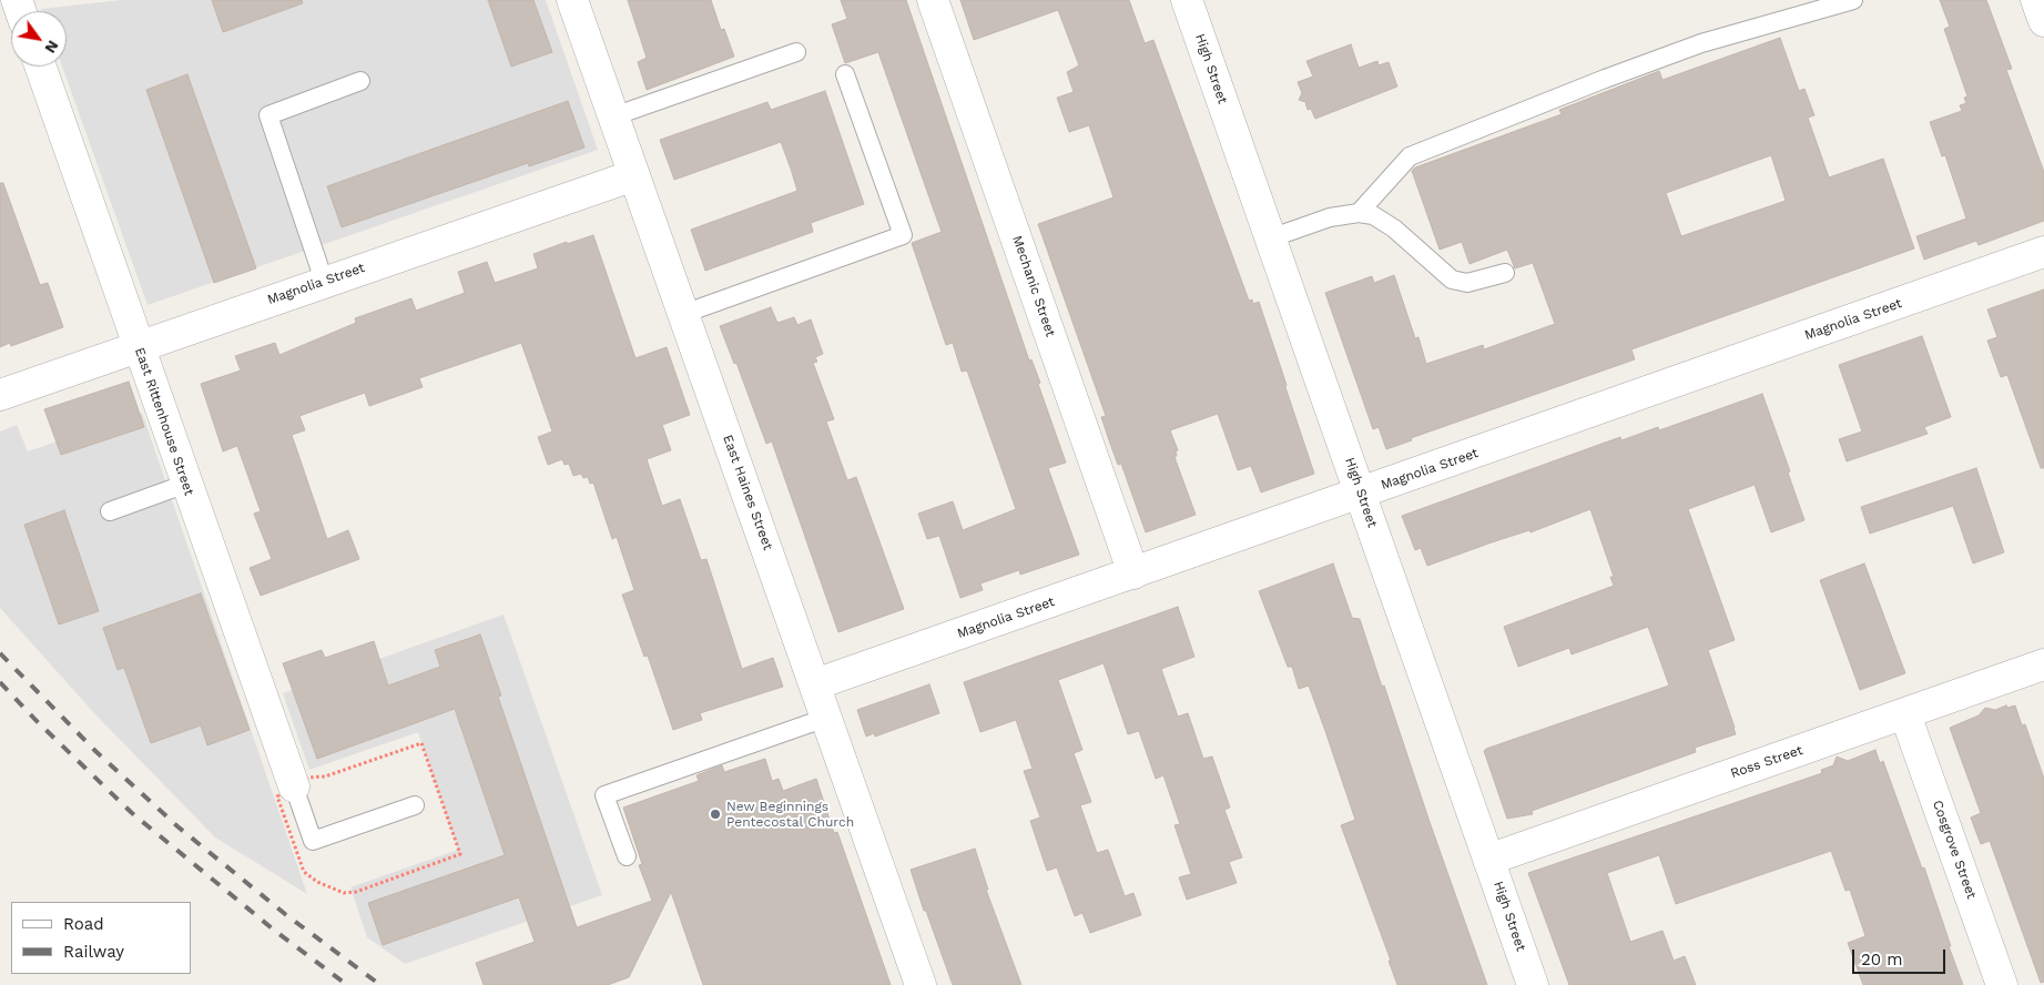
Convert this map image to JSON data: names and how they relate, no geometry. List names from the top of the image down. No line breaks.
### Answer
{"streets":{"street":["High Street","Magnolia Street","Mechanic Street","East Rittenhouse Street","East Haines Street","Ross Street","Cosgrove Street"]},"crossings":[["High Street","Magnolia Street"],["High Street","Ross Street"],["Magnolia Street","Mechanic Street"],["Magnolia Street","East Rittenhouse Street"],["Magnolia Street","East Haines Street"],["Ross Street","Cosgrove Street"]],"places":["New Beginnings Pentecostal Church"],"legend":["Road","Railway"],"scale_bar":"20 m","north":"bottom right"}
